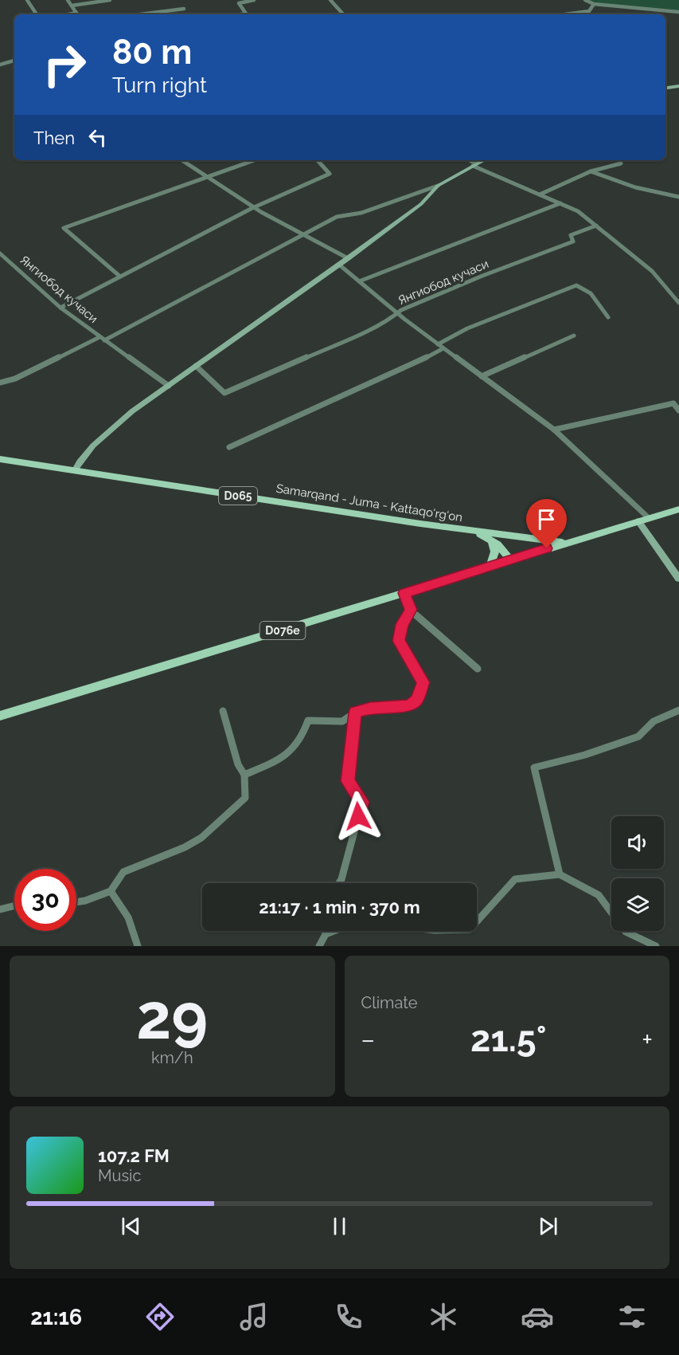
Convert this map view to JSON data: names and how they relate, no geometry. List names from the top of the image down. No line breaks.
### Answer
{"streets":{"main road":["D065","Samarqand - Juma - Kattaqo‘rg‘on","D076e"],"street":["Янгиобод кучаси"]},"crossings":[["D065","Samarqand - Juma - Kattaqo‘rg‘on"],["D065","D076e"],["Samarqand - Juma - Kattaqo‘rg‘on","D076e"]],"page":{"turn":["80 m","Turn right"],"then":"Then","limit":"30","trip":"21:17 · 1 min · 370 m","tile":[["29","km/h"],"Climate"],"heat":["−","21.5°","+"],"song":["107.2 FM","Music"],"tabs":"21:16"}}
